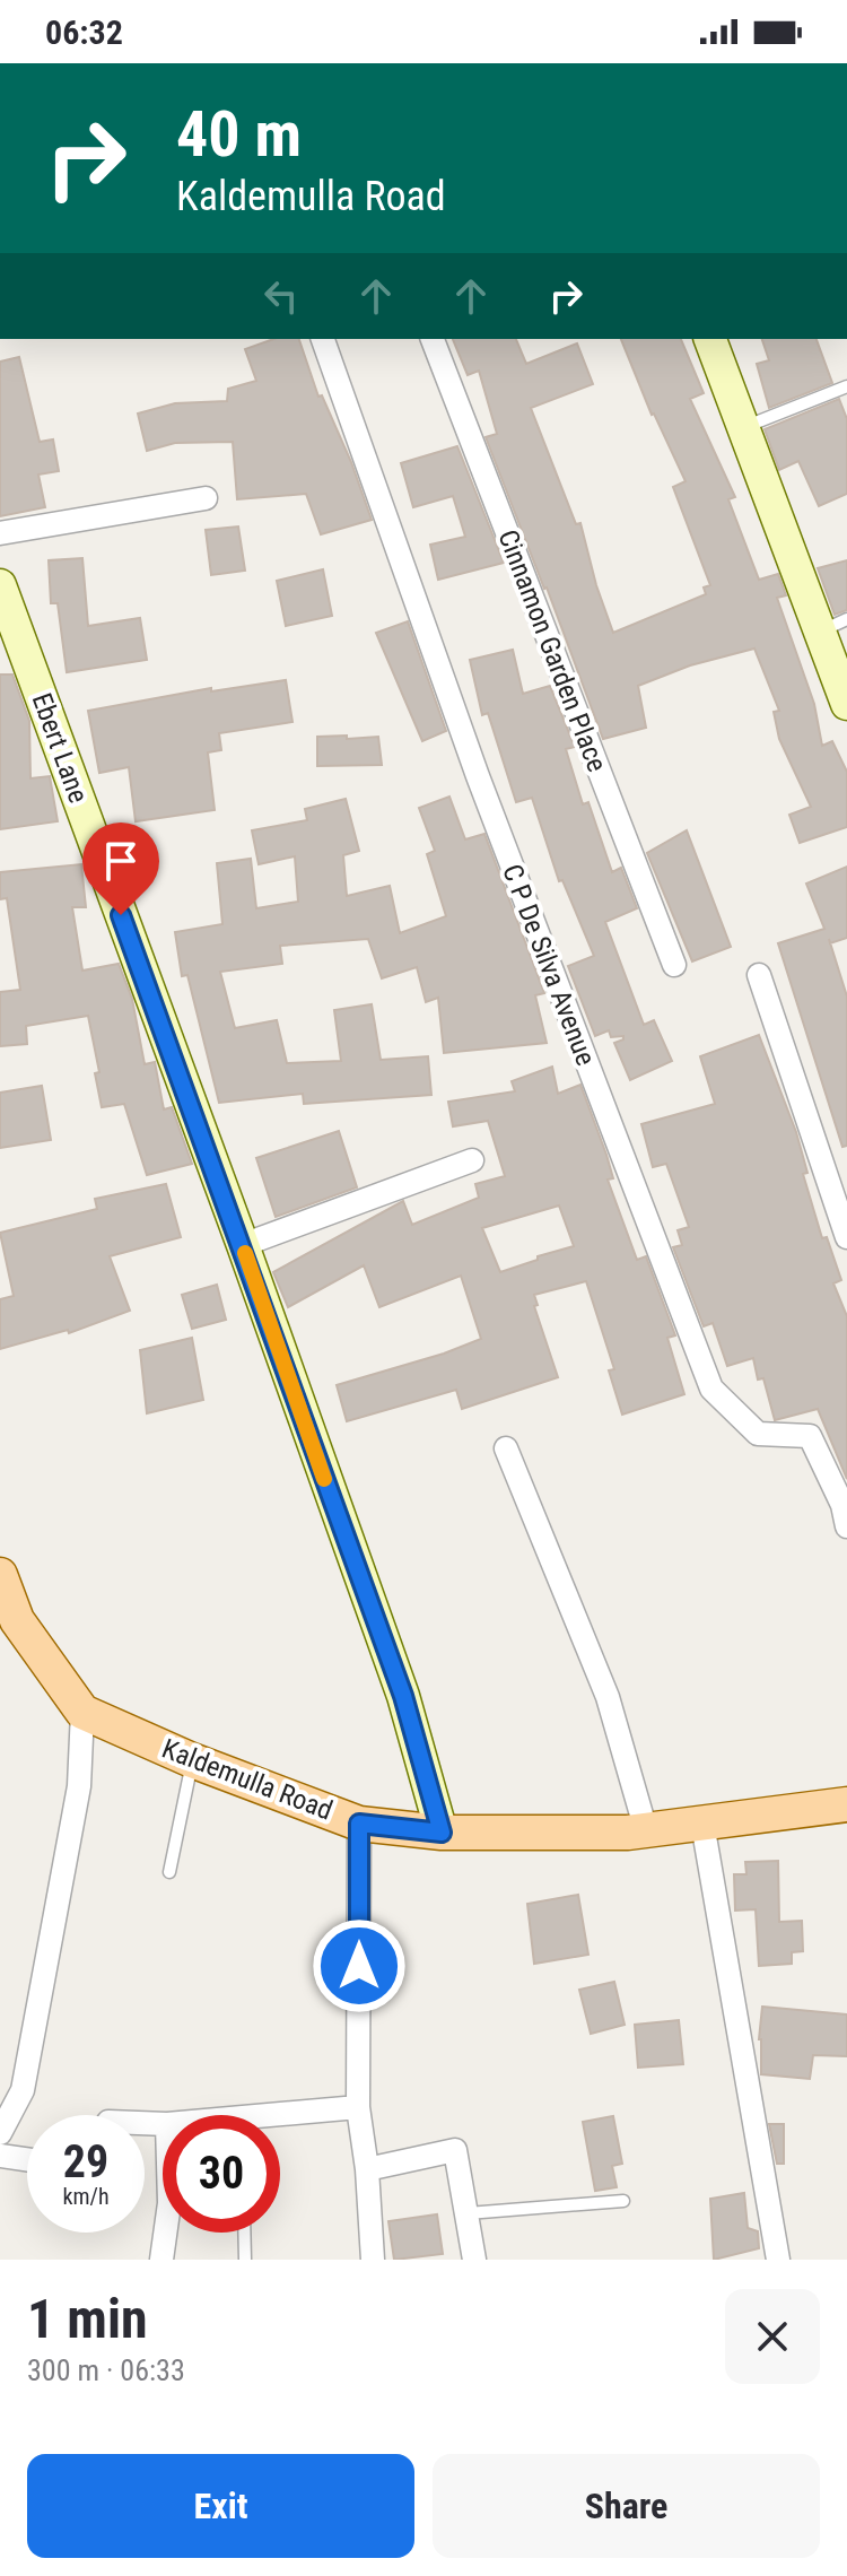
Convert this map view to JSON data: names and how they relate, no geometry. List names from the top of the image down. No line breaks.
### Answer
{"streets":{"main road":["Kaldemulla Road"],"street":["Cinnamon Garden Place","Ebert Lane","C P De Silva Avenue"]},"crossings":[["Ebert Lane","Kaldemulla Road"]],"page":{"status":"06:32","turn":["40 m","Kaldemulla Road"],"speed":"29 km/h","limit":"30","heading":["1 min","300 m · 06:33"],"buttons":["Exit","Share"]}}
